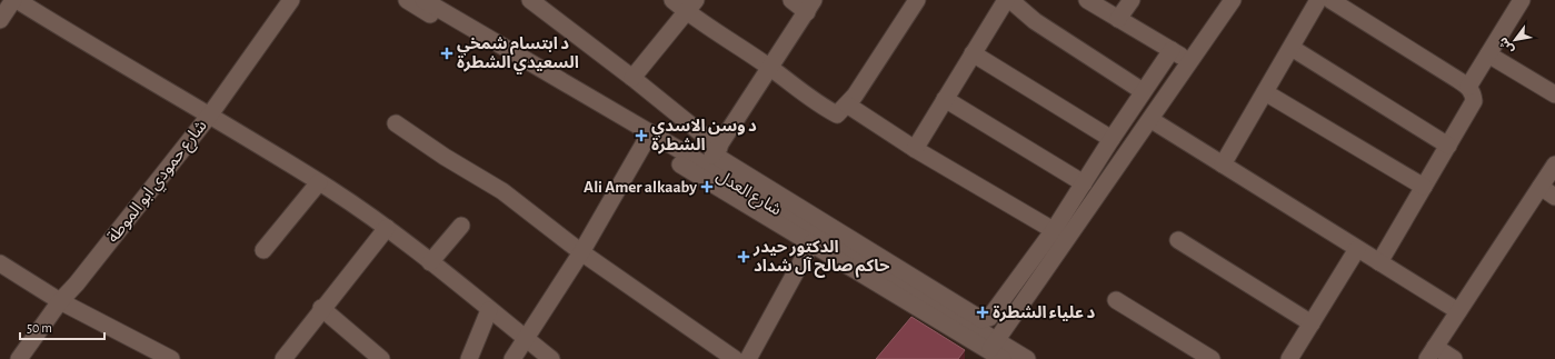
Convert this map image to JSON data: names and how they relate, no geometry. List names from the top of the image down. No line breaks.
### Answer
{"streets":{"street":["شارع حمودي ابو الموطة","شارع العدل"]},"places":{"health":["د ابتسام شمخي السعيدي الشطرة","د وسن الاسدي الشطرة","Ali Amer alkaaby","الدكتور حيدر حاكم صالح آل شداد","د علياء الشطرة"]},"scale_bar":"50 m","north":"bottom left"}
